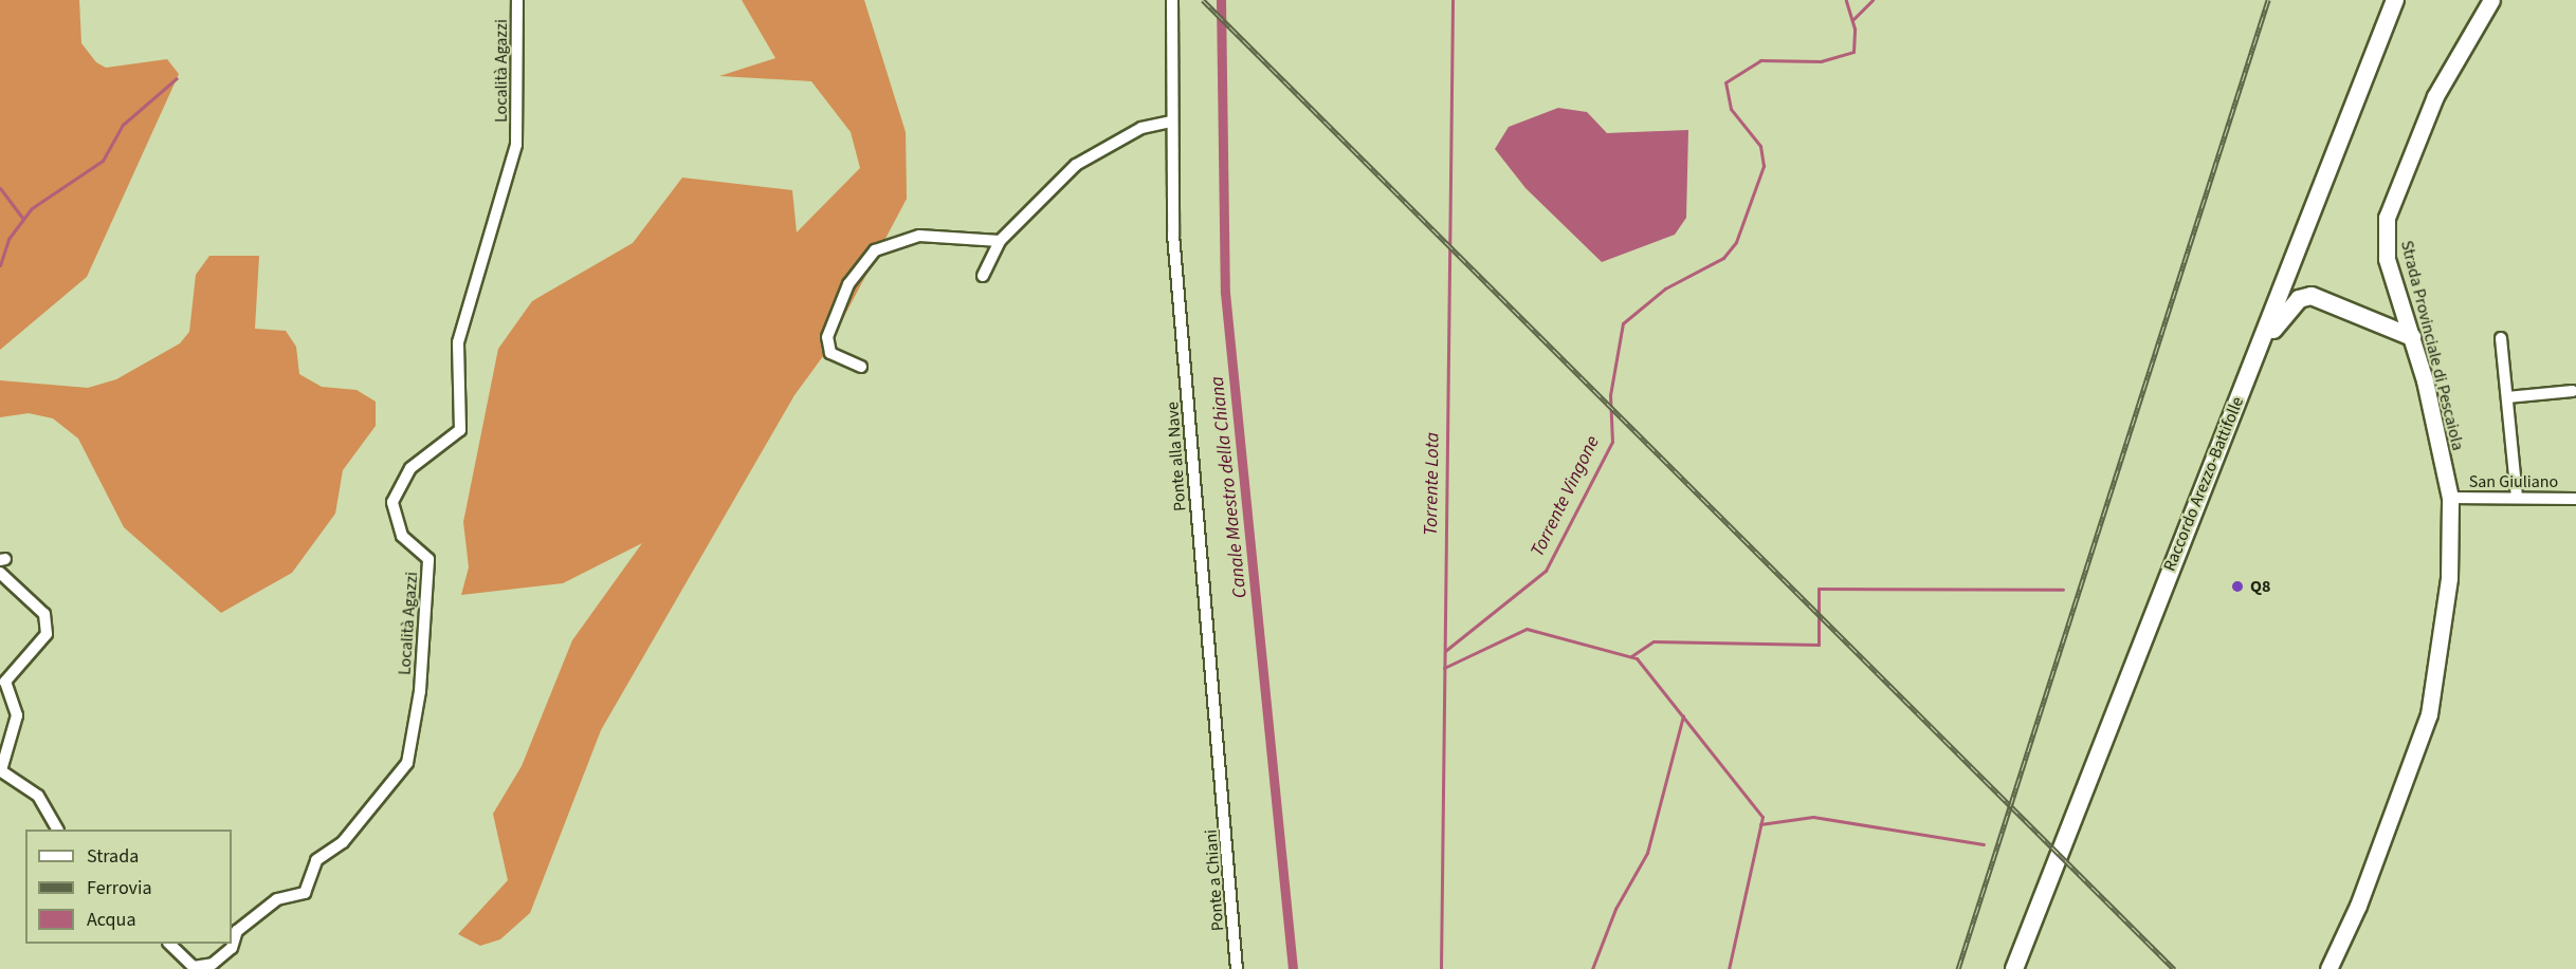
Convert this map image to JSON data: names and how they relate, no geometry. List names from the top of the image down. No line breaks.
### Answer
{"streets":{"main road":["Strada Provinciale di Pescaiola","Raccordo Arezzo-Battifolle"],"street":["Località Agazzi","Ponte alla Nave","San Giuliano","Ponte a Chiani"]},"crossings":[["Strada Provinciale di Pescaiola","San Giuliano"],["Ponte alla Nave","Ponte a Chiani"]],"water":["Torrente Lota","Canale Maestro della Chiana","Torrente Vingone"],"places":["Q8"],"legend":["Strada","Ferrovia","Acqua"]}
